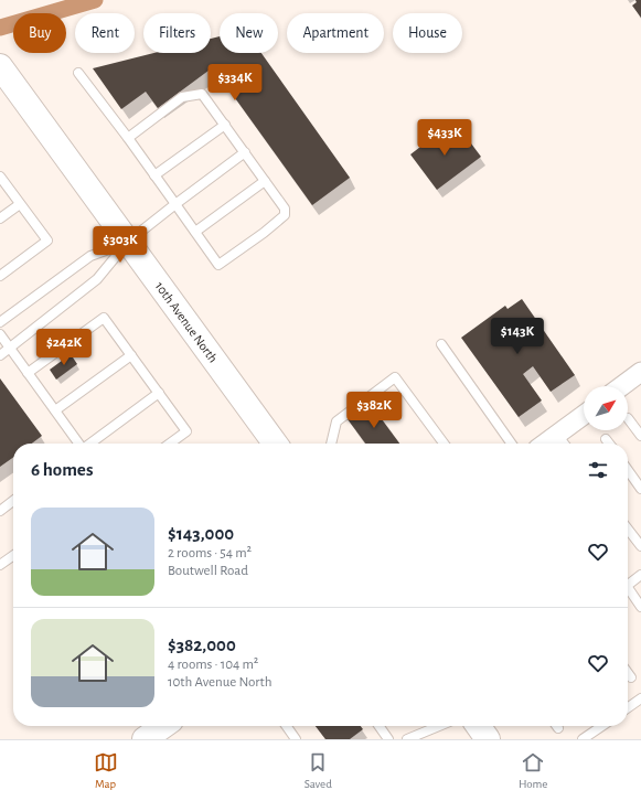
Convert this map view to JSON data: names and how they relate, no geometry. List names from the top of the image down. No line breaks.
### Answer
{"streets":{"street":["10th Avenue North"]},"north":"top right","page":{"chip":["Buy","Rent","Filters","New","Apartment","House"],"price":["$334K","$433K","$303K","$143K","$242K","$382K"],"heading":"6 homes","list":[{"name":"$143,000","note":"2 rooms · 54 m² · Boutwell Road"},{"name":"$382,000","note":"4 rooms · 104 m² · 10th Avenue North"}],"tabs":["Map","Saved","Home"]}}
